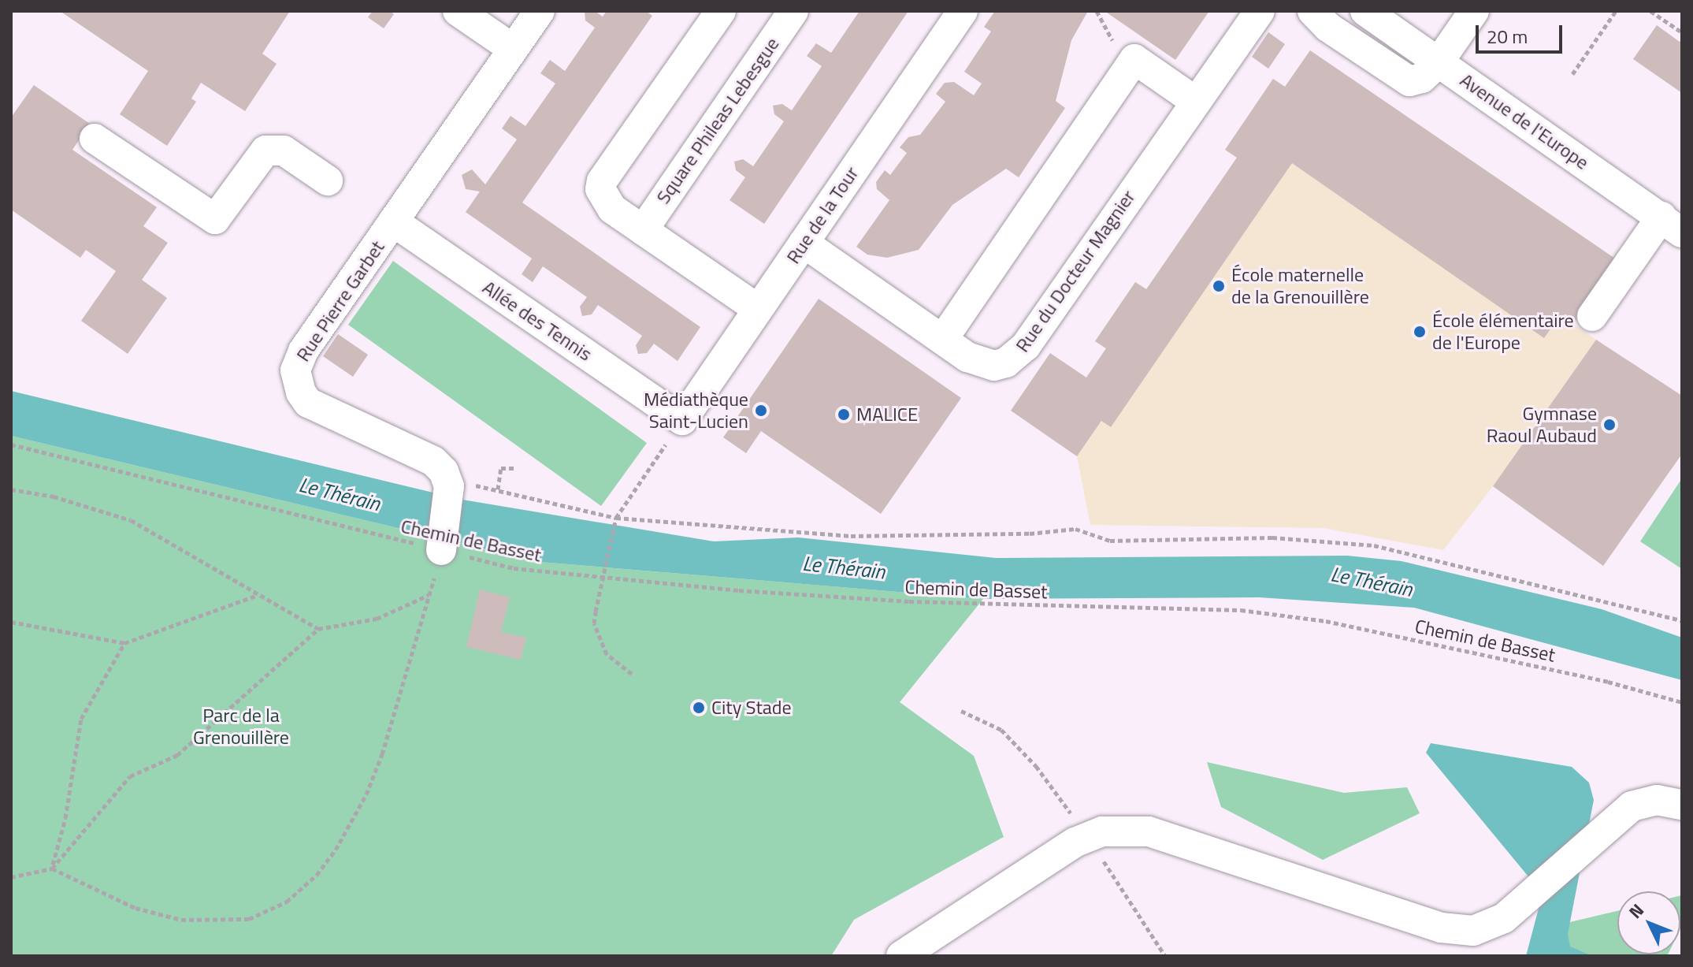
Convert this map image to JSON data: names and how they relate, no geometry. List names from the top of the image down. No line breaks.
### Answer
{"streets":{"street":["Square Phileas Lebesgue","Avenue de l'Europe","Rue de la Tour","Rue du Docteur Magnier","Rue Pierre Garbet","Allée des Tennis"],"path":["Chemin de Basset"]},"crossings":[["Rue de la Tour","Rue du Docteur Magnier"],["Rue de la Tour","Allée des Tennis"],["Rue Pierre Garbet","Allée des Tennis"]],"water":["Le Thérain"],"parks":["Parc de la Grenouillère"],"places":["École maternelle de la Grenouillère","École élémentaire de l'Europe","Médiathèque Saint-Lucien","MALICE","Gymnase Raoul Aubaud","City Stade"],"scale_bar":"20 m","north":"top left"}
